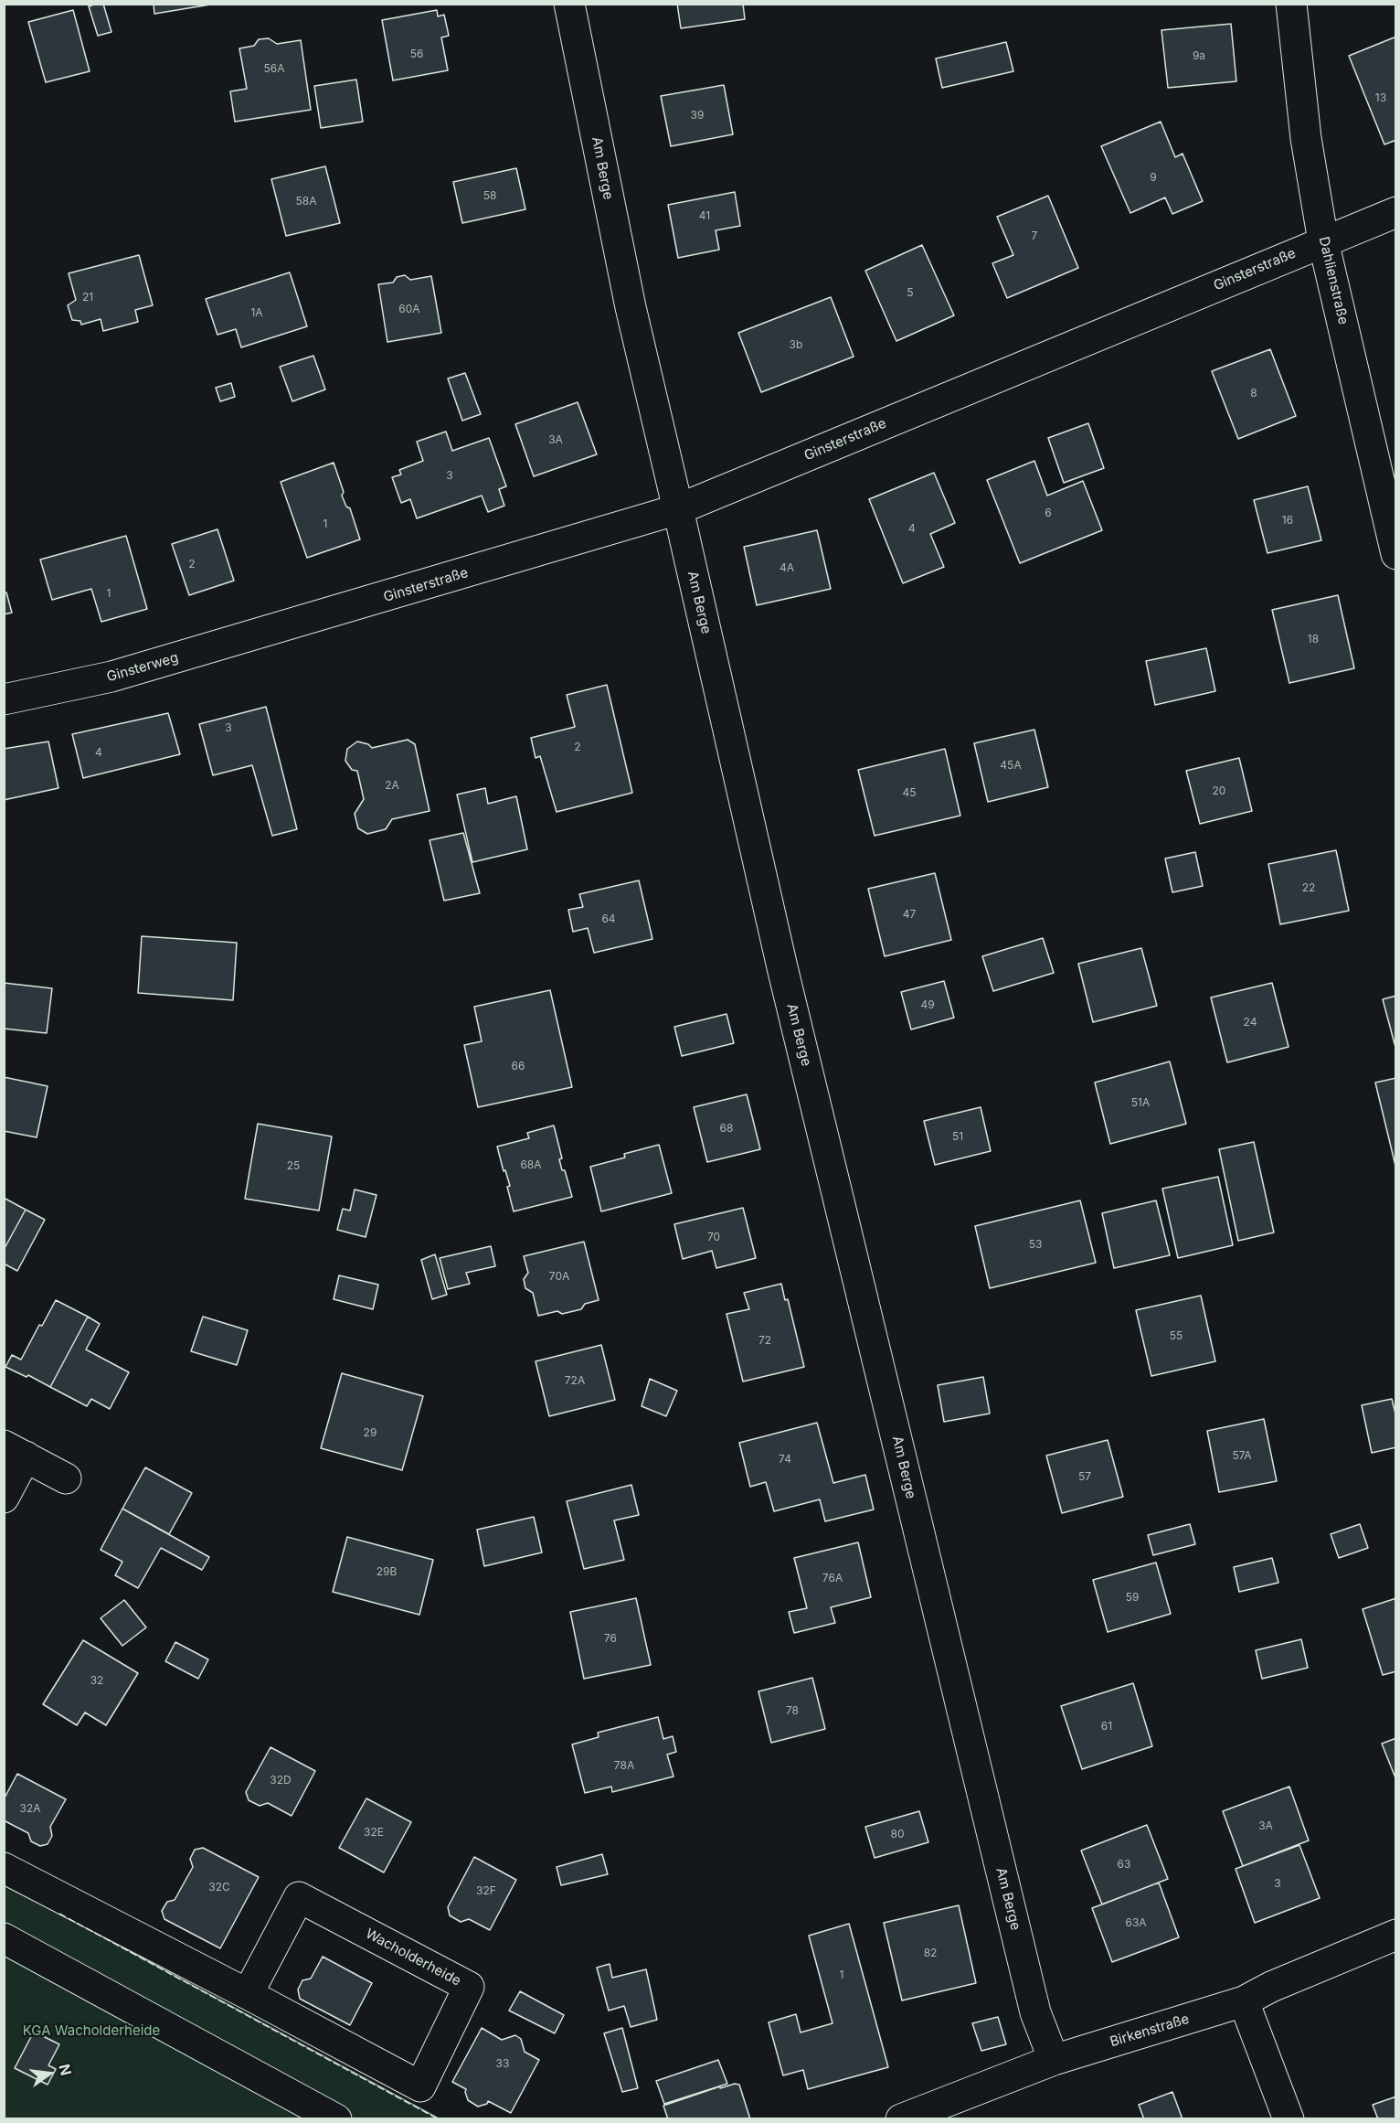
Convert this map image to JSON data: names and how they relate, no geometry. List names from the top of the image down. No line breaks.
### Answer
{"streets":{"street":["Am Berge","Ginsterstraße","Dahlienstraße","Ginsterweg","Wacholderheide","Birkenstraße"]},"crossings":[["Am Berge","Ginsterstraße"],["Am Berge","Birkenstraße"],["Ginsterstraße","Dahlienstraße"],["Ginsterstraße","Ginsterweg"]],"parks":["KGA Wacholderheide"],"house_numbers":["56","9a","56A","13","39","9","58","58A","41","7","5","21","60A","1A","3b","8","3A","3","6","16","1","4","2","4A","1","18","3","2","4","45A","2A","20","45","22","47","64","49","24","66","51A","68","51","68A","25","70","53","70A","55","72","72A","29","57A","74","57","29B","76A","59","76","32","78","61","78A","32D","32A","3A","32E","80","63","3","32C","32F","63A","82","1","33"],"north":"right"}
